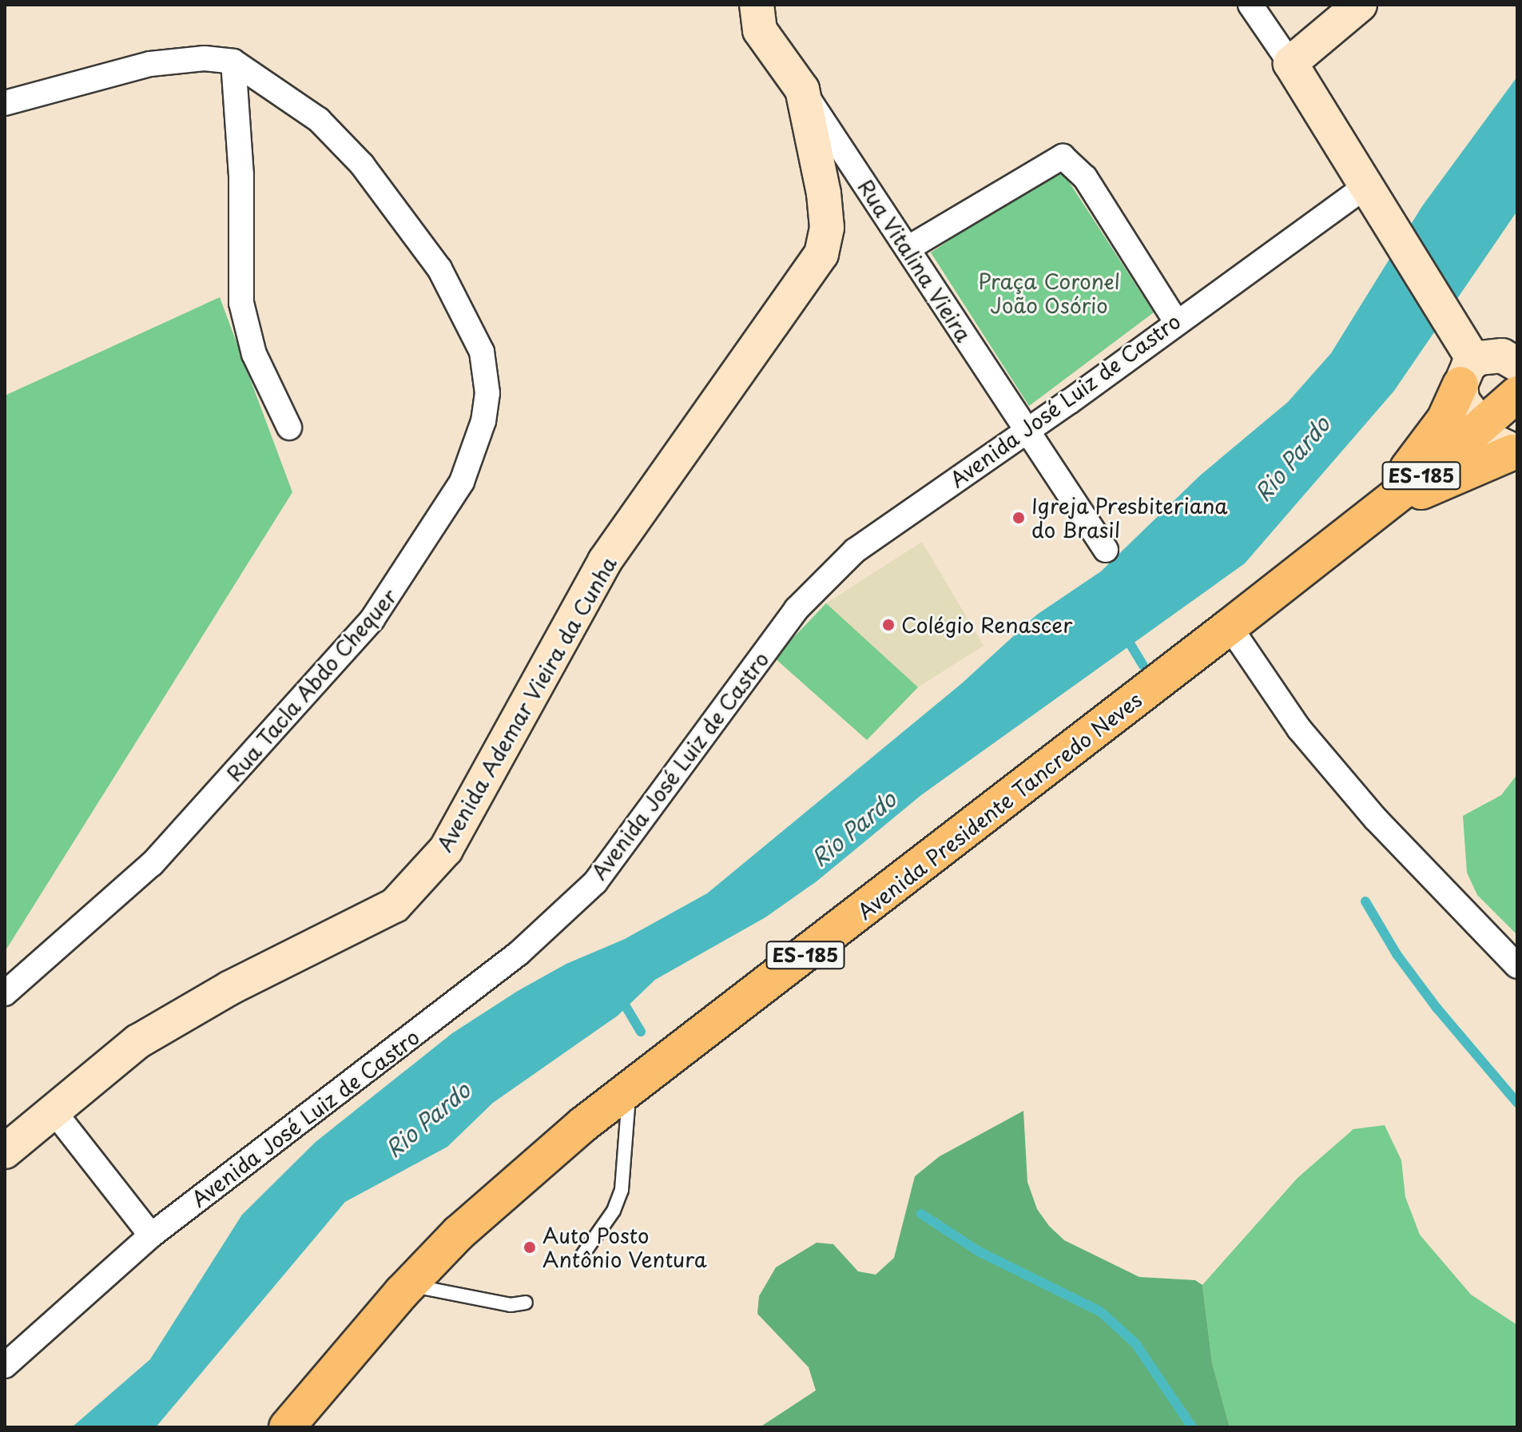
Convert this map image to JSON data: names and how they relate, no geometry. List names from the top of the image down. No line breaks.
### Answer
{"streets":{"main road":["ES-185","Avenida Presidente Tancredo Neves"],"street":["Rua Vitalina Vieira","Avenida José Luiz de Castro","Rua Tacla Abdo Chequer","Avenida Ademar Vieira da Cunha"]},"crossings":[["Rua Vitalina Vieira","Avenida José Luiz de Castro"],["Rua Vitalina Vieira","Avenida Ademar Vieira da Cunha"]],"water":["Rio Pardo"],"parks":["Praça Coronel João Osório"],"places":["Igreja Presbiteriana do Brasil","Colégio Renascer","Auto Posto Antônio Ventura"]}
